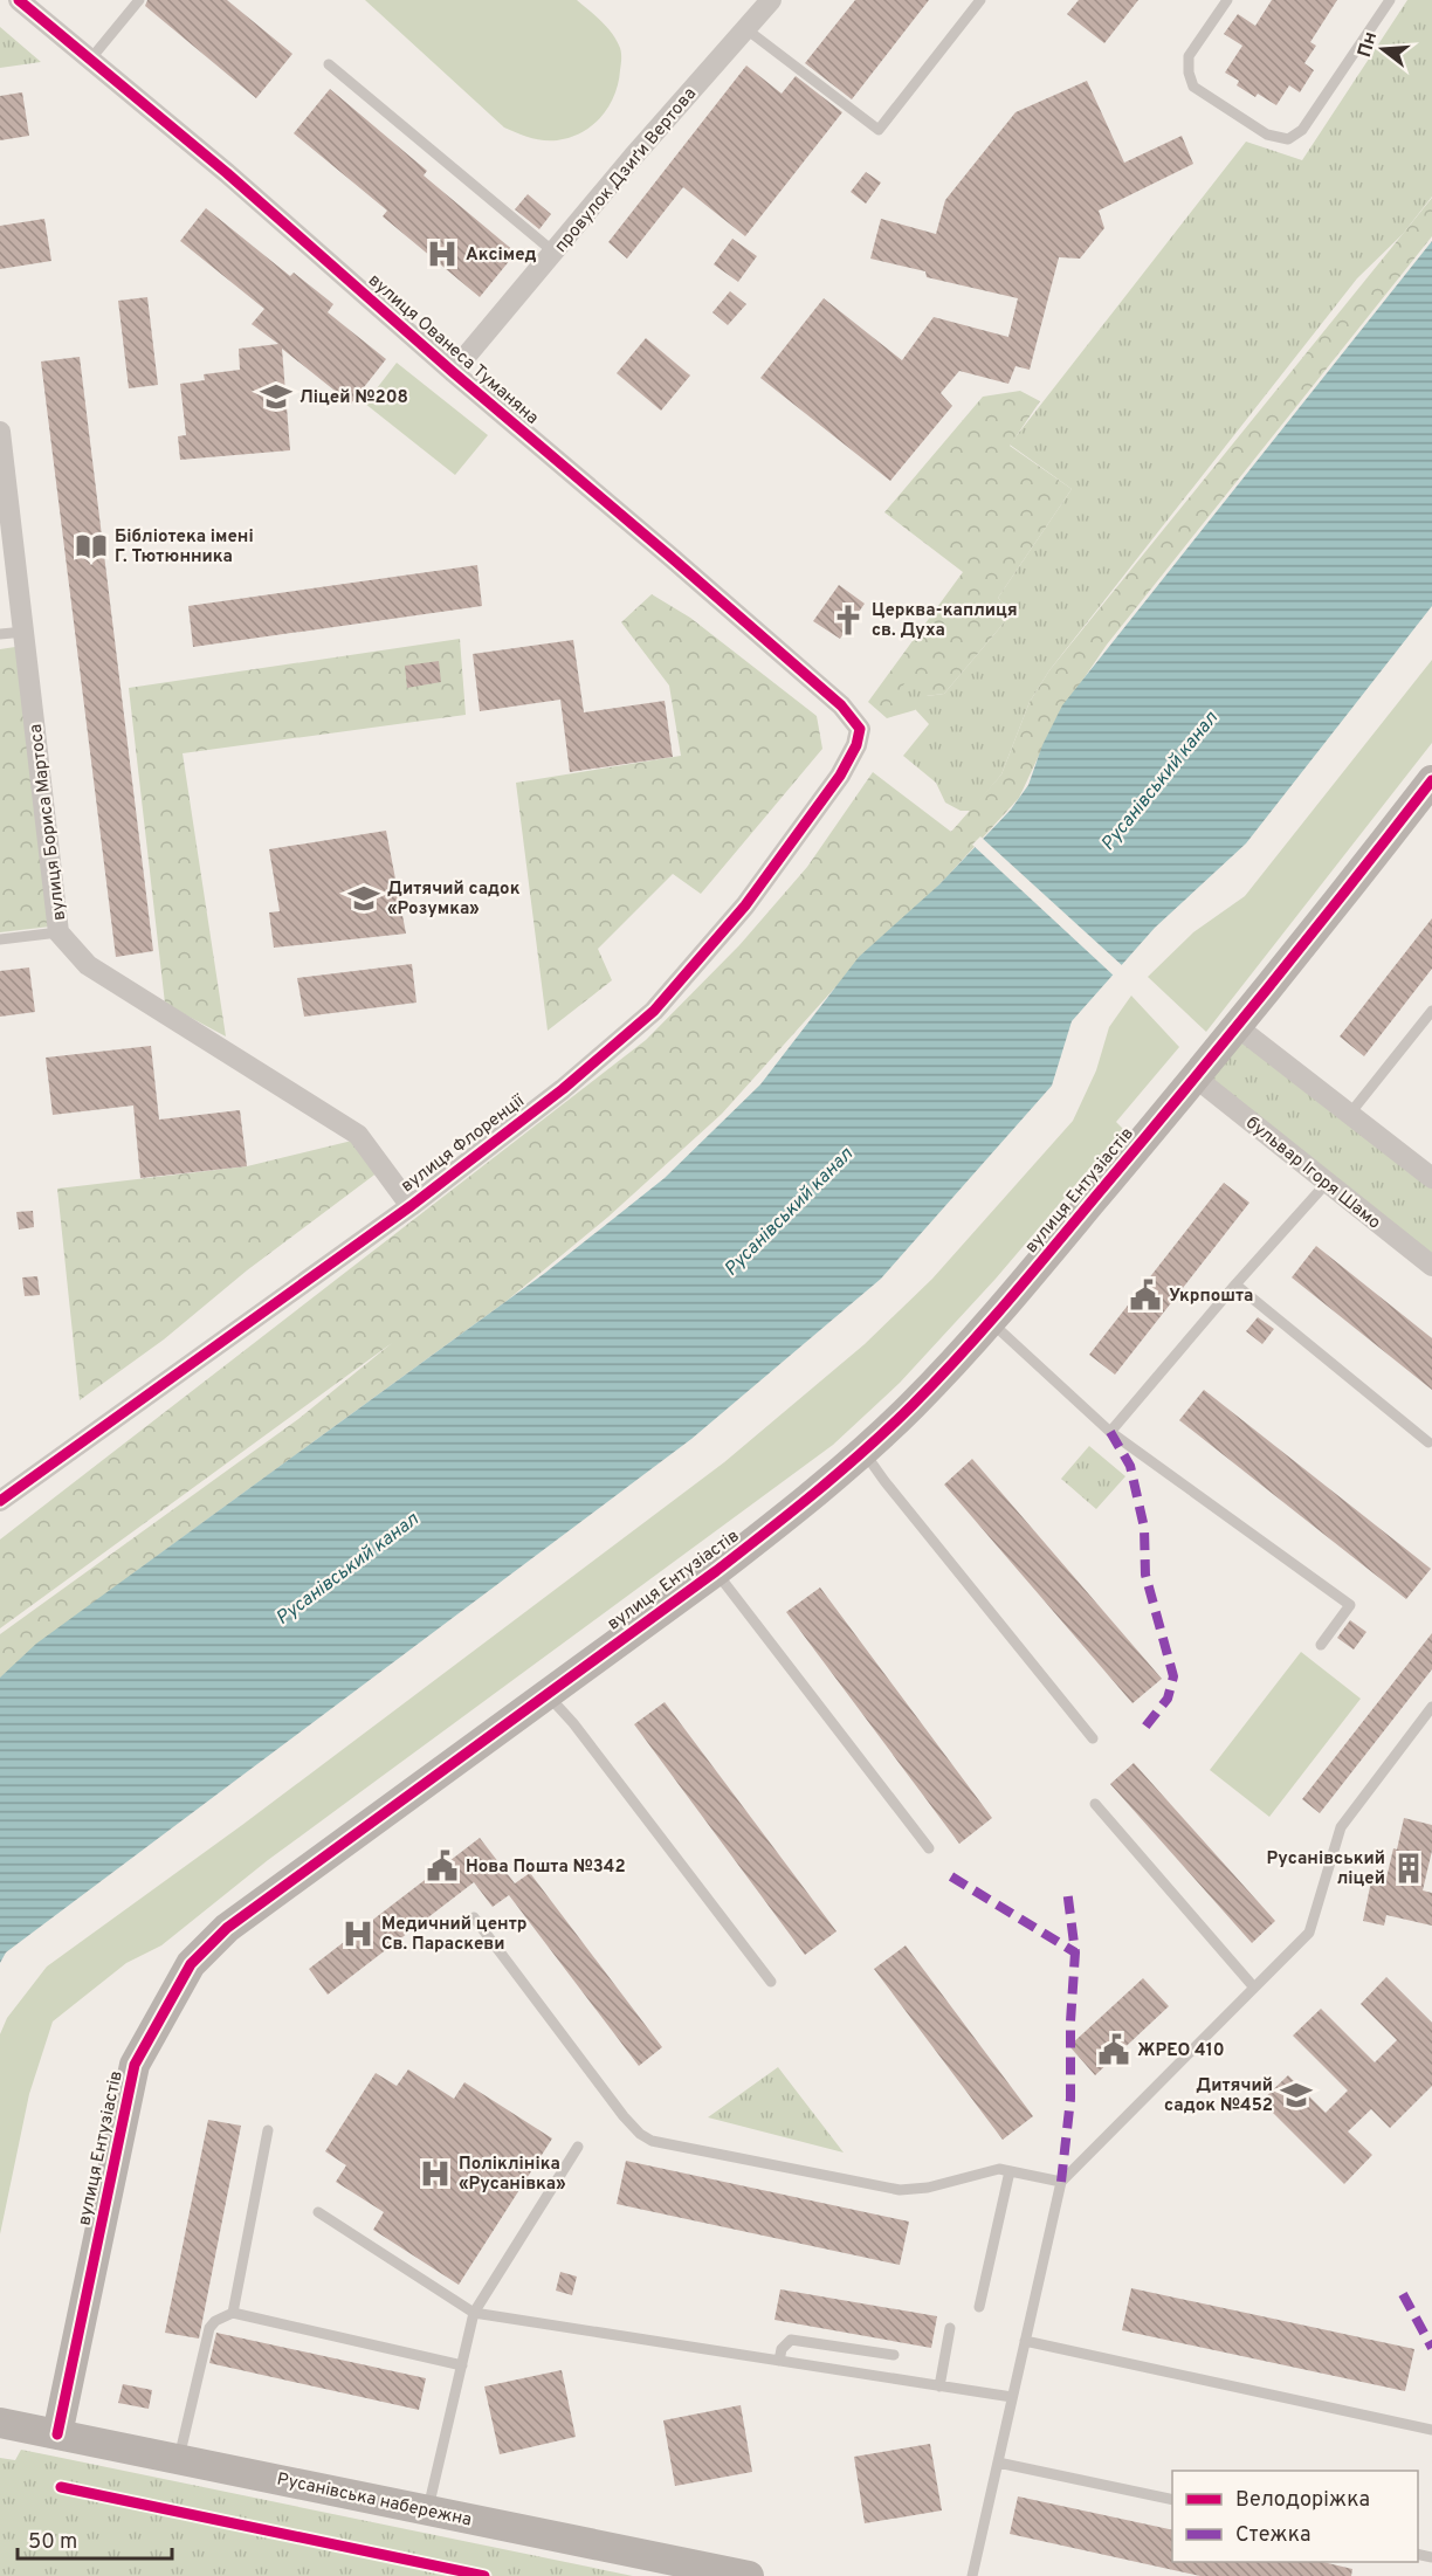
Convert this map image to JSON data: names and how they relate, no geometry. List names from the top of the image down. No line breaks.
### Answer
{"streets":{"street":["провулок Дзиґи Вертова","вулиця Ованеса Туманяна","вулиця Бориса Мартоса","вулиця Флоренції","бульвар Ігоря Шамо","вулиця Ентузіастів","Русанівська набережна"]},"crossings":[["провулок Дзиґи Вертова","вулиця Ованеса Туманяна"],["вулиця Ованеса Туманяна","вулиця Флоренції"],["вулиця Бориса Мартоса","вулиця Флоренції"],["бульвар Ігоря Шамо","вулиця Ентузіастів"],["вулиця Ентузіастів","Русанівська набережна"]],"water":["Русанівський канал"],"places":{"hospital":["Аксімед","Медичний центр Св. Параскеви","Поліклініка «Русанівка»"],"school or university":["Ліцей №208","Дитячий садок «Розумка»","Дитячий садок №452"],"library":["Бібліотека імені Г. Тютюнника"],"church":["Церква-каплиця св. Духа"],"public building":["Укрпошта","Нова Пошта №342","ЖРЕО 410"],"building":["Русанівський ліцей"]},"legend":["Велодоріжка","Стежка"],"scale_bar":"50 m","north":"left"}
